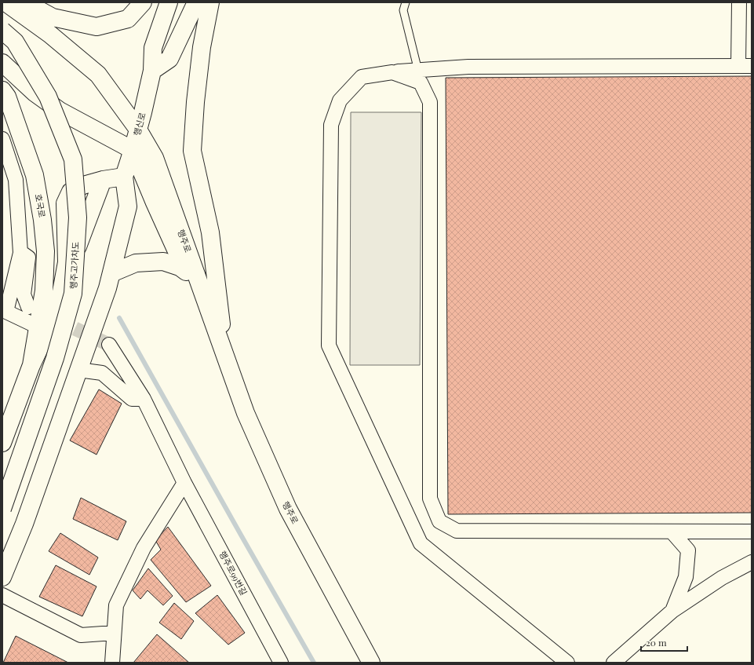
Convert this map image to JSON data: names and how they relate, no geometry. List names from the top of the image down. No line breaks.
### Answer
{"streets":{"main road":["행신로","호국로","행주로","행주고가차도"],"street":["행주로99번길"]},"crossings":[["행신로","행주로"]],"scale_bar":"20 m"}
